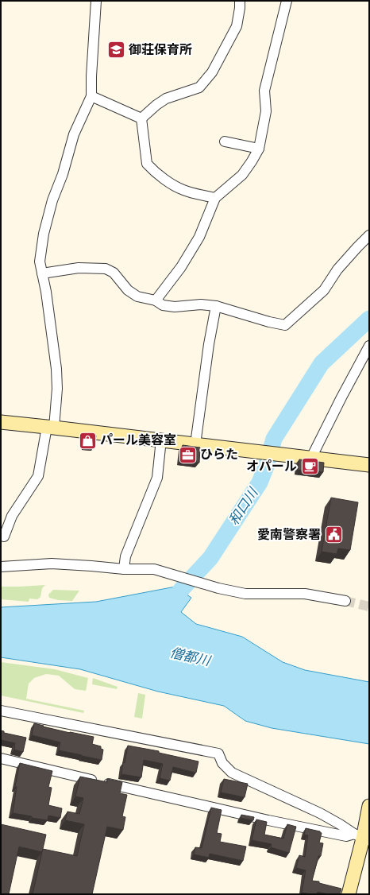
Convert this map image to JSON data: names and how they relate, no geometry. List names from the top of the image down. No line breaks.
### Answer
{"water":["和口川","僧都川"],"places":{"school or university":["御荘保育所"],"shop":["パール美容室"],"office":["ひらた"],"cafe":["オパール"],"public building":["愛南警察署"]}}
